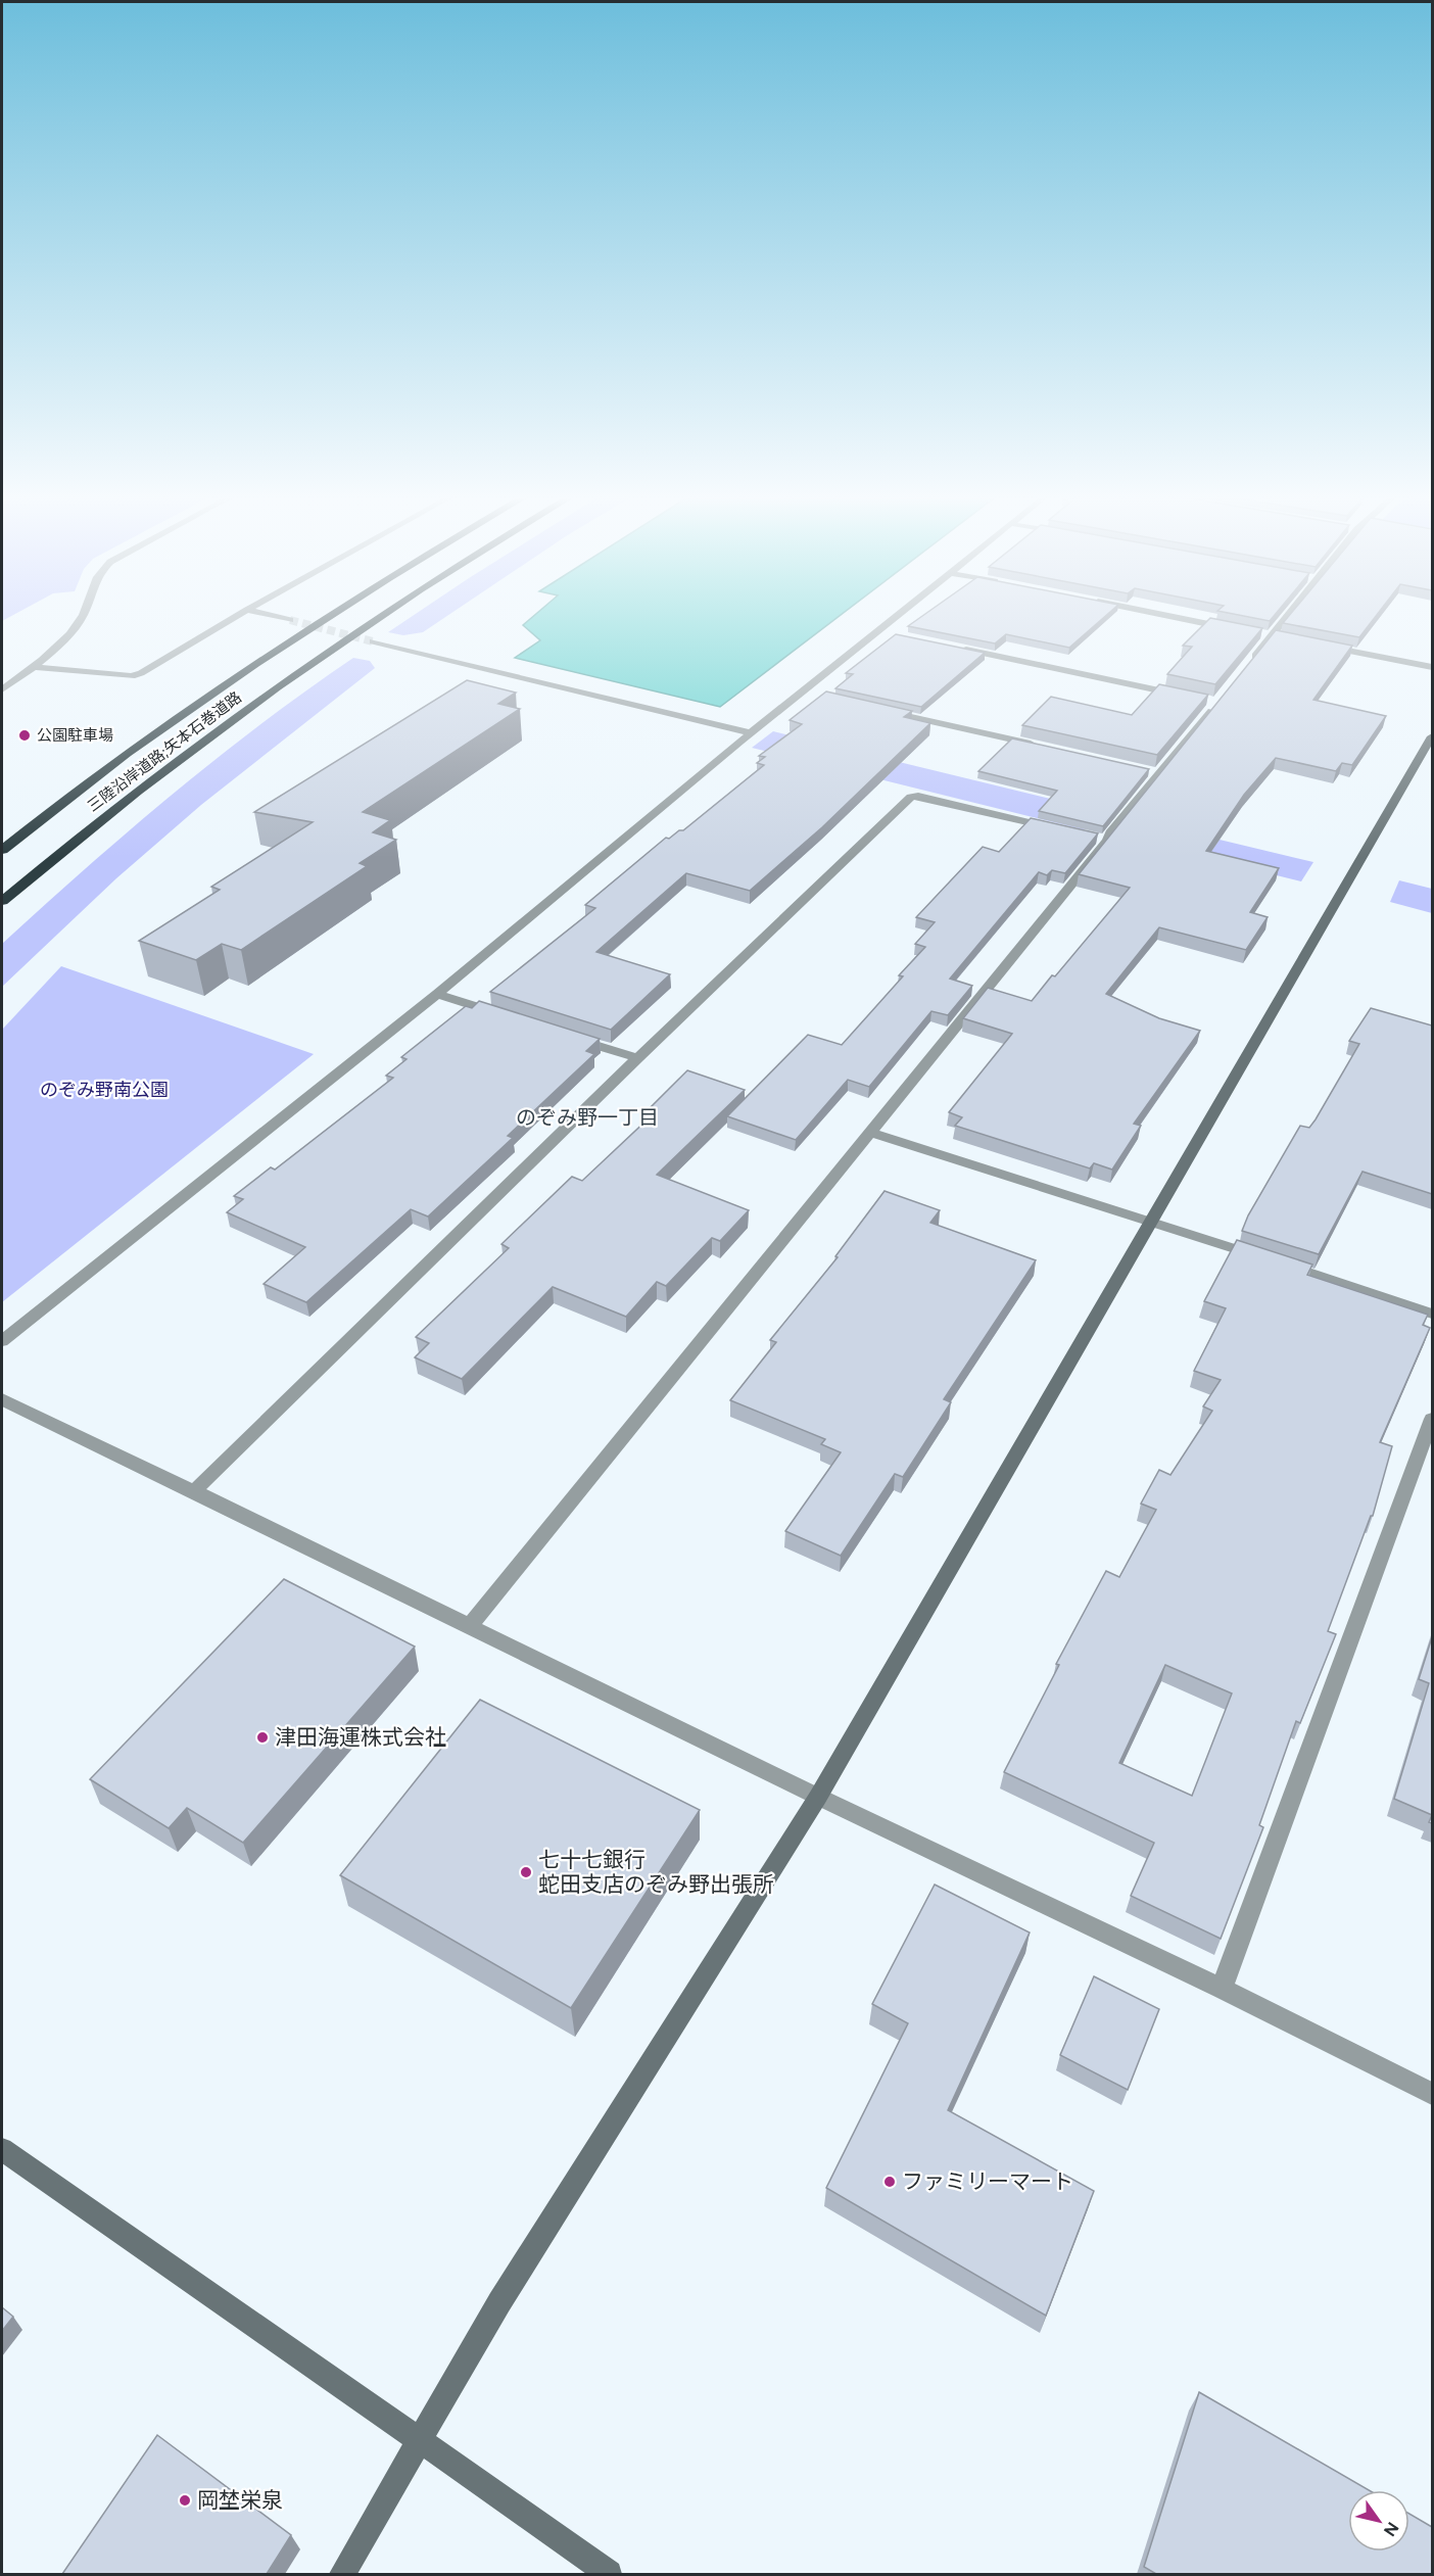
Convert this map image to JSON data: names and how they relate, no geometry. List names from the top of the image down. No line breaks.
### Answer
{"streets":{"highway":["三陸沿岸道路;矢本石巻道路"]},"districts":["のぞみ野一丁目"],"parks":["のぞみ野南公園"],"places":["公園駐車場","津田海運株式会社","七十七銀行 蛇田支店のぞみ野出張所","ファミリーマート","岡埜栄泉"],"north":"bottom right"}
